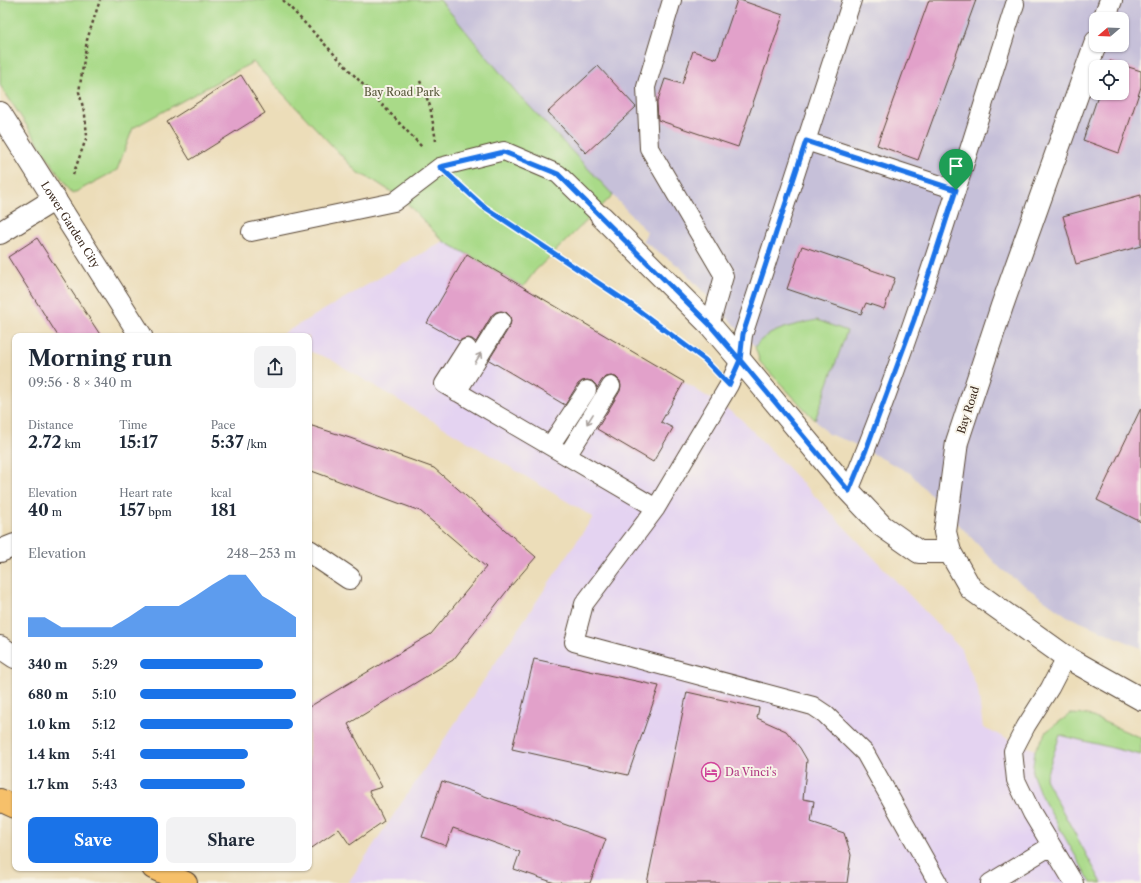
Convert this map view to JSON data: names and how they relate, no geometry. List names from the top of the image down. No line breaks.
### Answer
{"streets":{"street":["Lower Garden City","Bay Road"]},"parks":["Bay Road Park"],"places":{"hotel":["Da Vinci's"]},"north":"left","page":{"heading":["Morning run","09:56 · 8 × 340 m"],"stats":[["Distance","2.72 km"],["Time","15:17"],["Pace","5:37 /km"],["Elevation","40 m"],["Heart rate","157 bpm"],["kcal","181"]],"chart":["Elevation","248–253 m"],"list":[{"name":"340 m","note":"5:29"},{"name":"680 m","note":"5:10"},{"name":"1.0 km","note":"5:12"},{"name":"1.4 km","note":"5:41"},{"name":"1.7 km","note":"5:43"}],"buttons":["Save","Share"]}}
